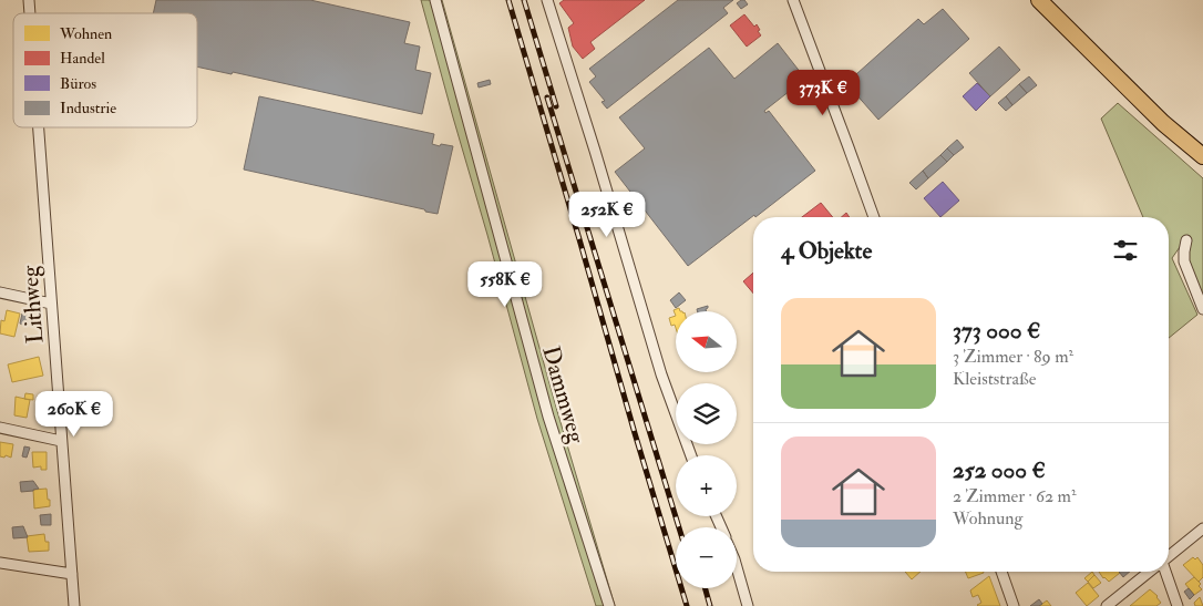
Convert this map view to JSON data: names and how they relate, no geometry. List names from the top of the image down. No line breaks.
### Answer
{"streets":{"street":["Lithweg","Dammweg"]},"legend":["Wohnen","Handel","Büros","Industrie"],"north":"left","page":{"price":["373K €","252K €","558K €","260K €"],"heading":"4 Objekte","list":[{"name":"373 000 €","note":"3 Zimmer · 89 m² · Kleiststraße"},{"name":"252 000 €","note":"2 Zimmer · 62 m² · Wohnung"}],"map_buttons":["+","−"]}}
